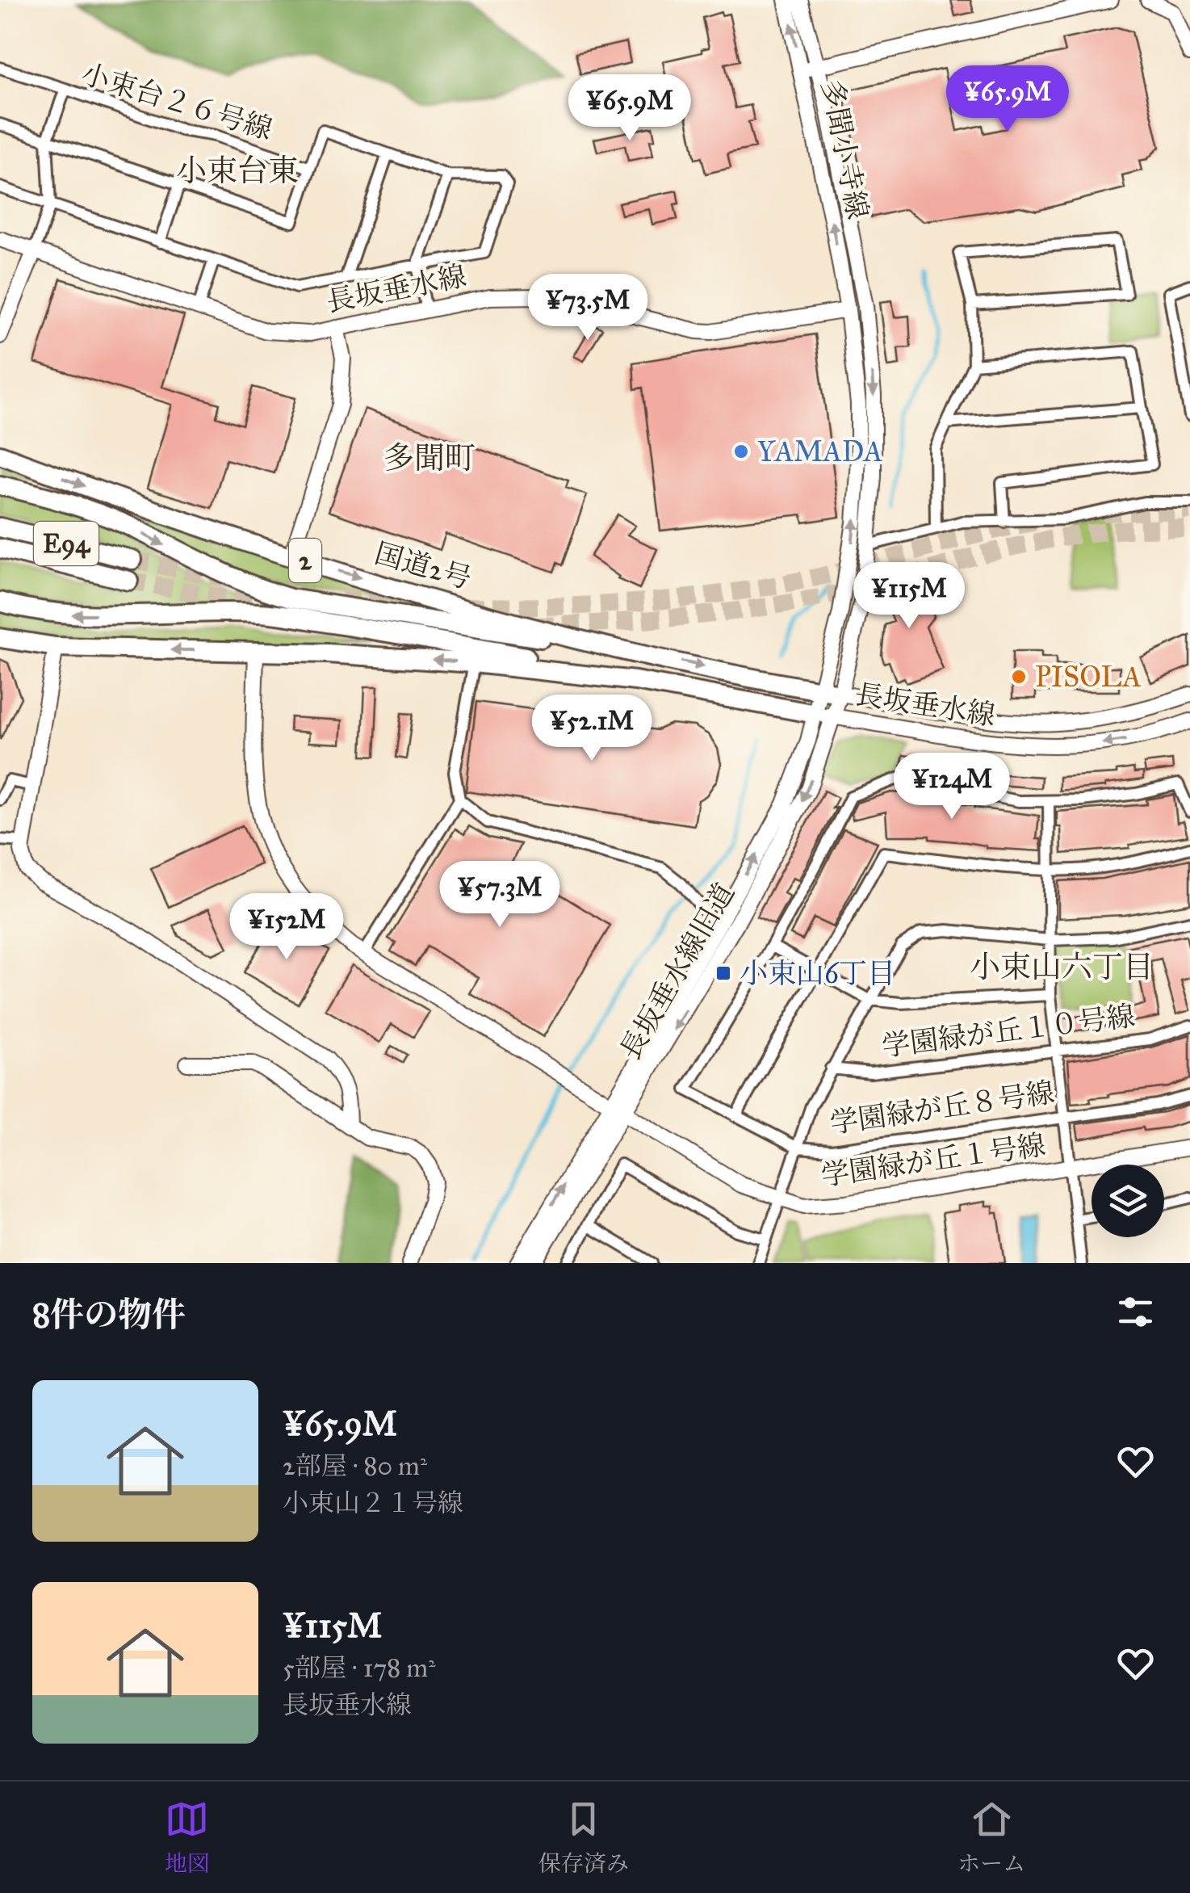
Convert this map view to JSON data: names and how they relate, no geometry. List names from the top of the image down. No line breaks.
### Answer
{"streets":{"highway":["E94","2","国道2号"],"street":["小束台２６号線","多聞小寺線","長坂垂水線","長坂垂水線旧道","学園緑が丘１０号線","学園緑が丘８号線","学園緑が丘１号線"]},"crossings":[["小束台２６号線","長坂垂水線"],["多聞小寺線","長坂垂水線"],["長坂垂水線","国道2号"],["長坂垂水線","長坂垂水線旧道"],["長坂垂水線旧道","学園緑が丘１号線"]],"districts":["小束台東","多聞町","小束山六丁目"],"places":{"other":["YAMADA","PISOLA"],"transit":["小束山6丁目"]},"page":{"price":["¥65.9M","¥65.9M","¥73.5M","¥115M","¥52.1M","¥124M","¥57.3M","¥152M"],"heading":"8件の物件","list":[{"name":"¥65.9M","note":"2部屋 · 80 m² · 小束山２１号線"},{"name":"¥115M","note":"5部屋 · 178 m² · 長坂垂水線"}],"tabs":["地図","保存済み","ホーム"]}}
